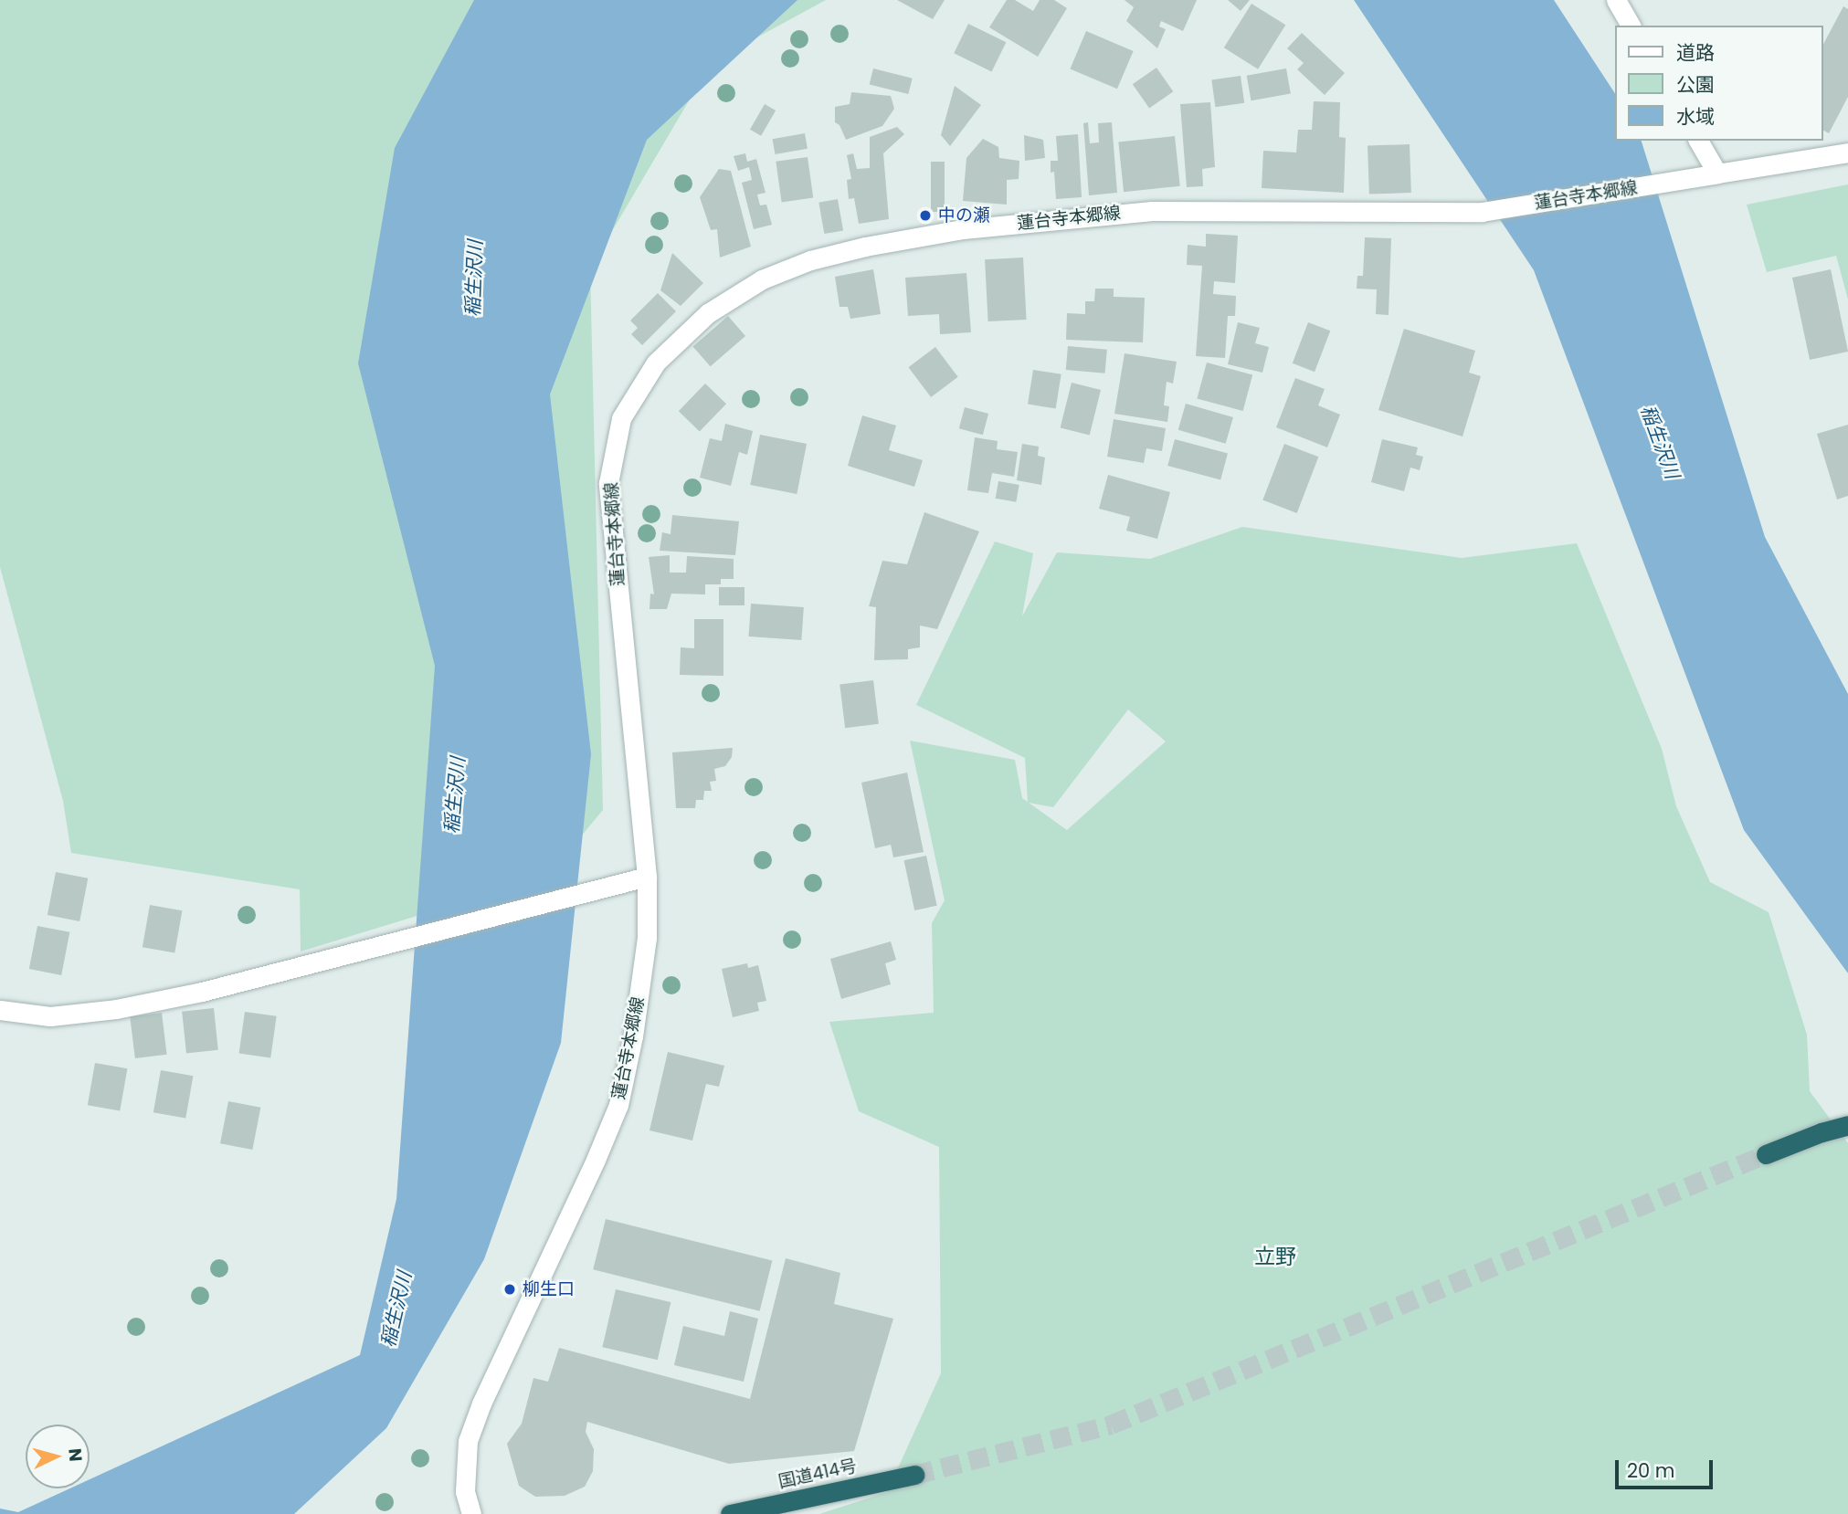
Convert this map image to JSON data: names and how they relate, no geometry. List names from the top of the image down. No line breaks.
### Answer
{"streets":{"highway":["国道414号"],"main road":["蓮台寺本郷線"]},"districts":["立野"],"water":["稲生沢川"],"places":["中の瀬","柳生口"],"legend":["道路","公園","水域"],"scale_bar":"20 m","north":"right"}
